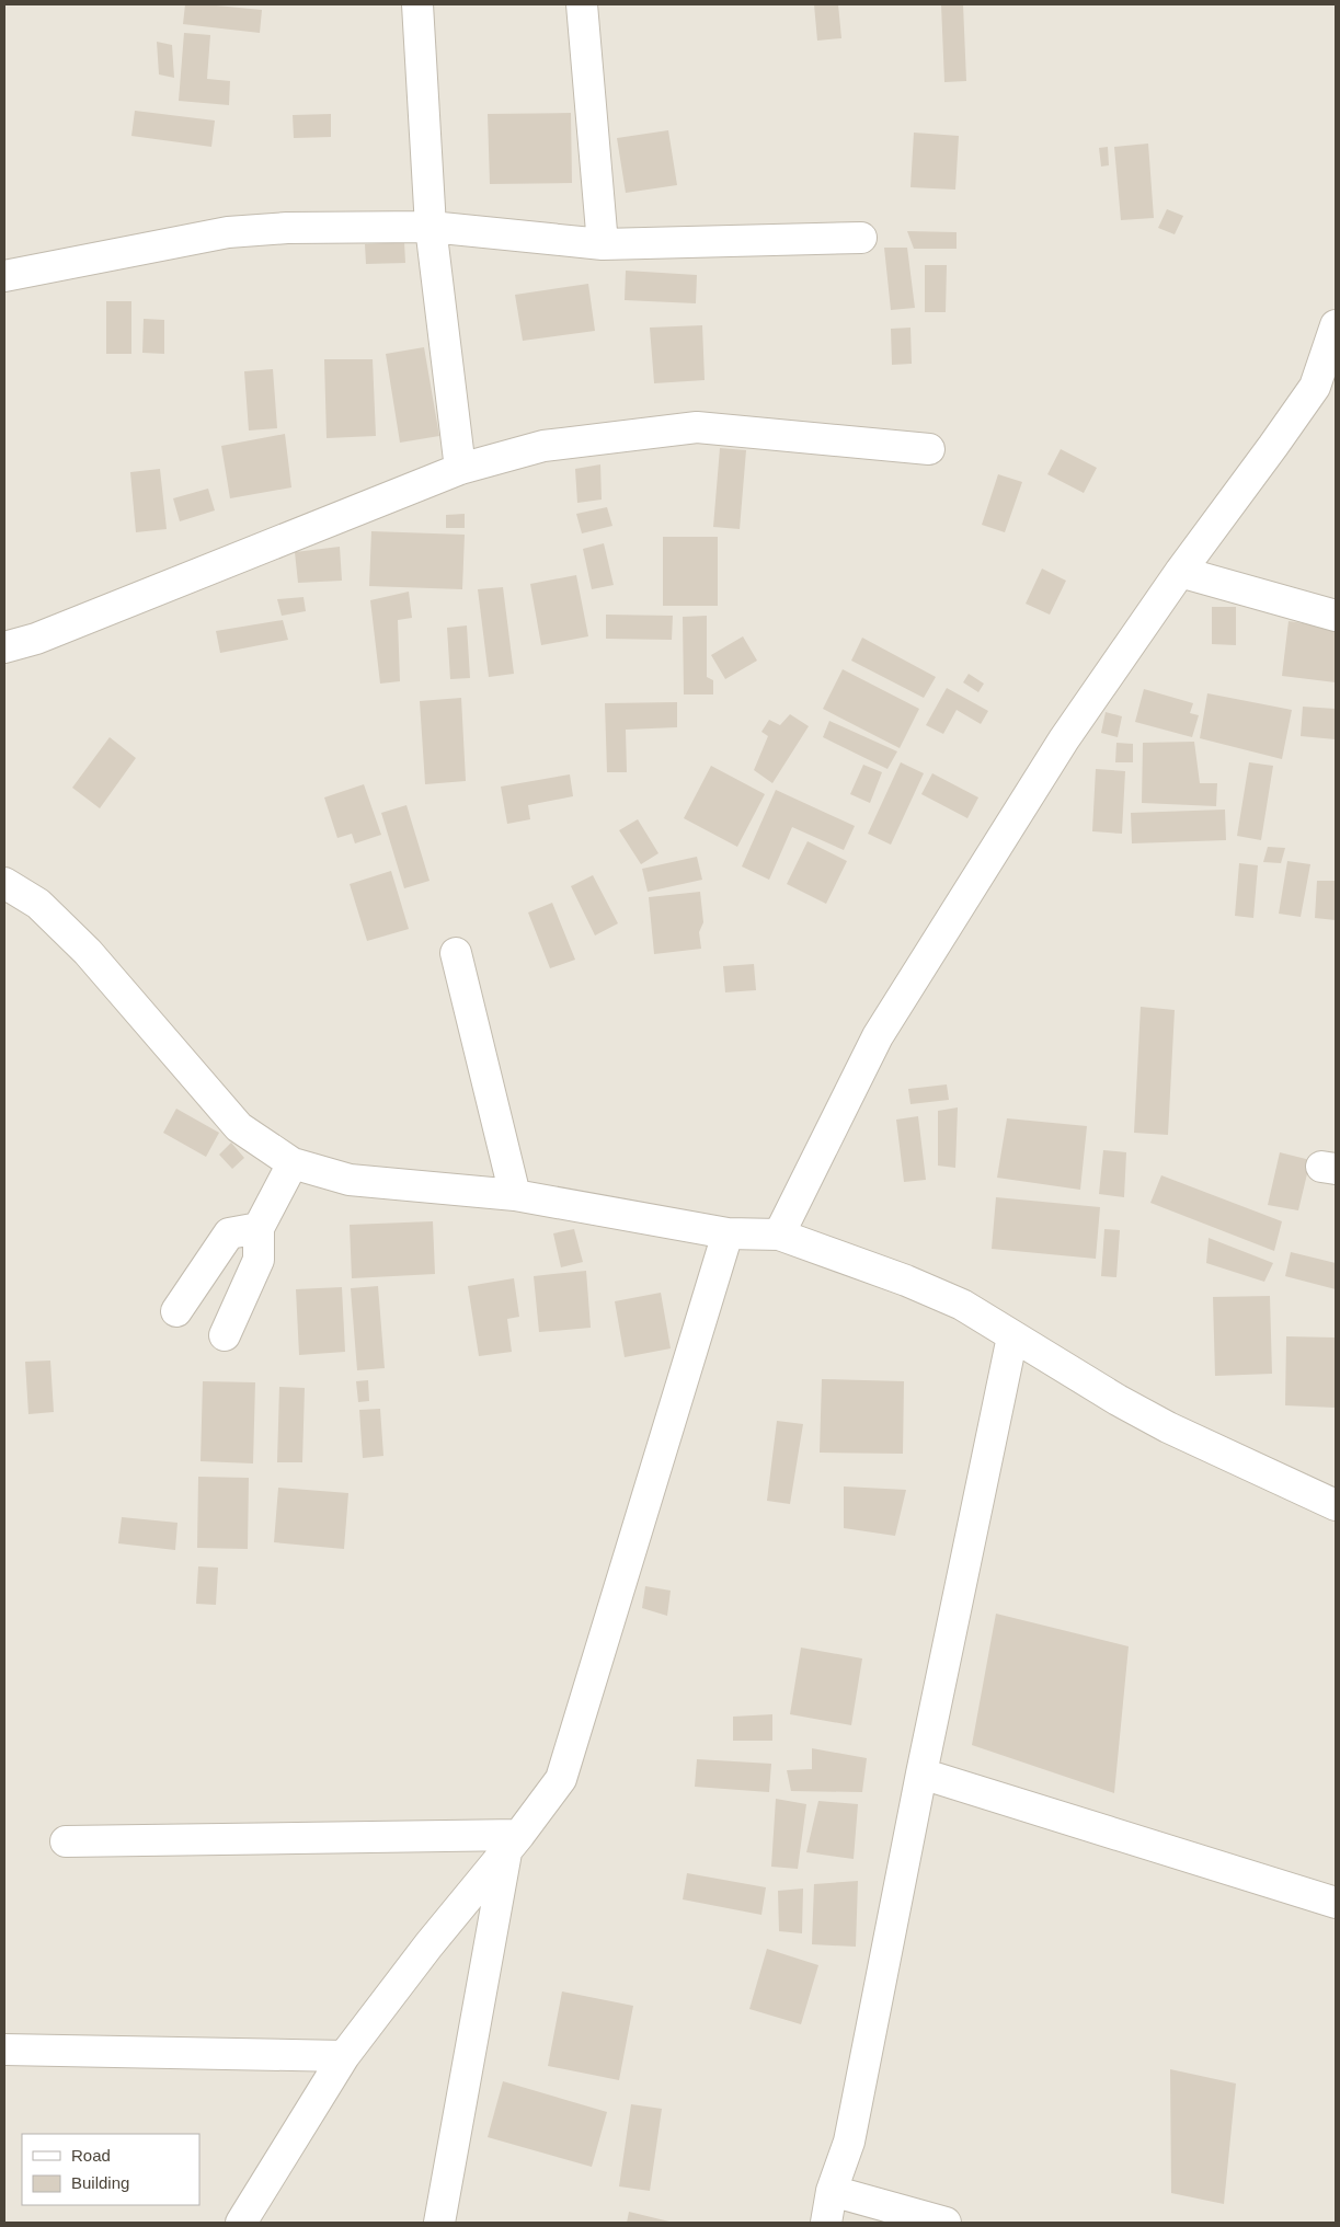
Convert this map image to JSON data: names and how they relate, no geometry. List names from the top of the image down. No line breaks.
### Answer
{"legend":["Road","Building"]}
